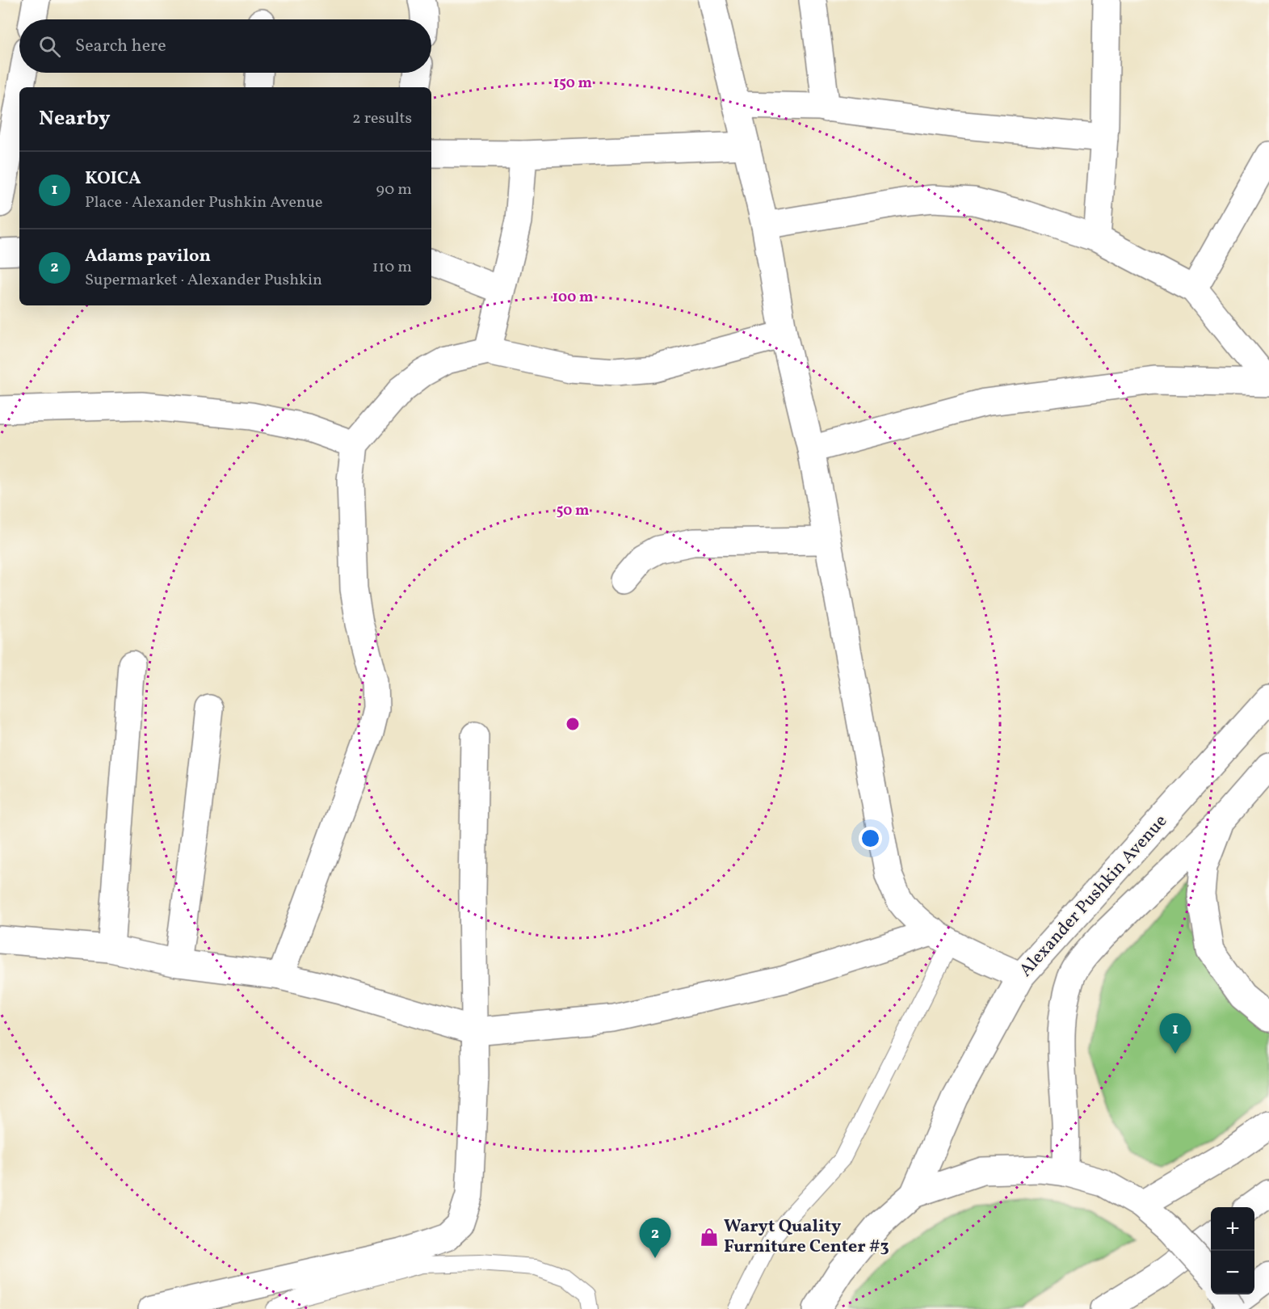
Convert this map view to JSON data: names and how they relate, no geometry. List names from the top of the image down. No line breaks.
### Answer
{"streets":{"street":["Alexander Pushkin Avenue"]},"places":{"shop":["Waryt Quality Furniture Center #3"]},"page":{"search":"Search here","heading":["Nearby","2 results"],"list":[{"mark":"1","name":"KOICA","note":"Place · Alexander Pushkin Avenue","value":"90 m"},{"mark":"2","name":"Adams pavilon","note":"Supermarket · Alexander Pushkin","value":"110 m"}],"pins":["1","2"],"map_buttons":["+","−"]},"rings":["150 m","100 m","50 m"]}
